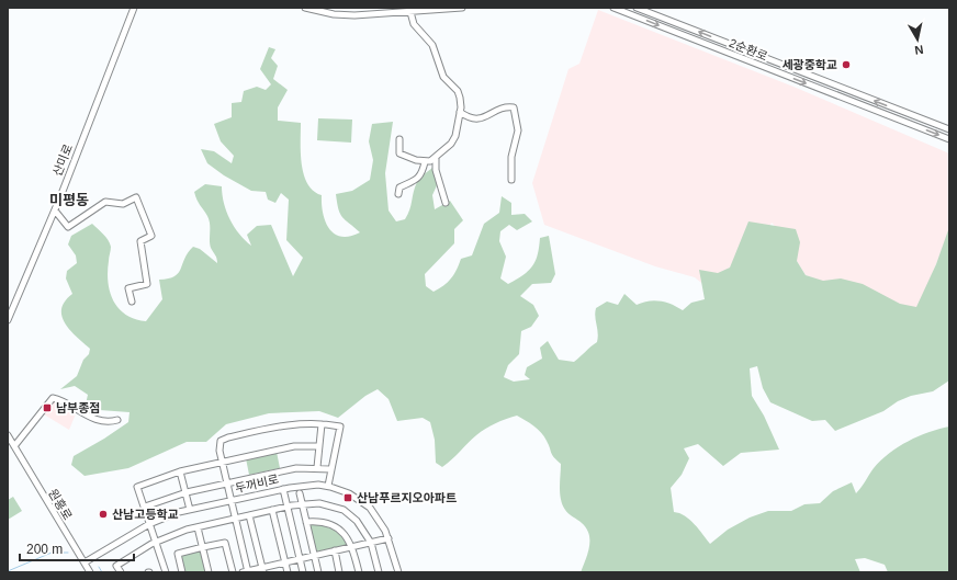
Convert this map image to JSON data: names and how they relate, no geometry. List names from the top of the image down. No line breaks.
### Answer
{"streets":{"street":["2순환로","산미로","두꺼비로","원흥로"]},"crossings":[["두꺼비로","원흥로"]],"districts":["미평동"],"places":{"other":["세광중학교","산남고등학교"],"transit":["남부종점","산남푸르지오아파트"]},"scale_bar":"200 m","north":"bottom"}
